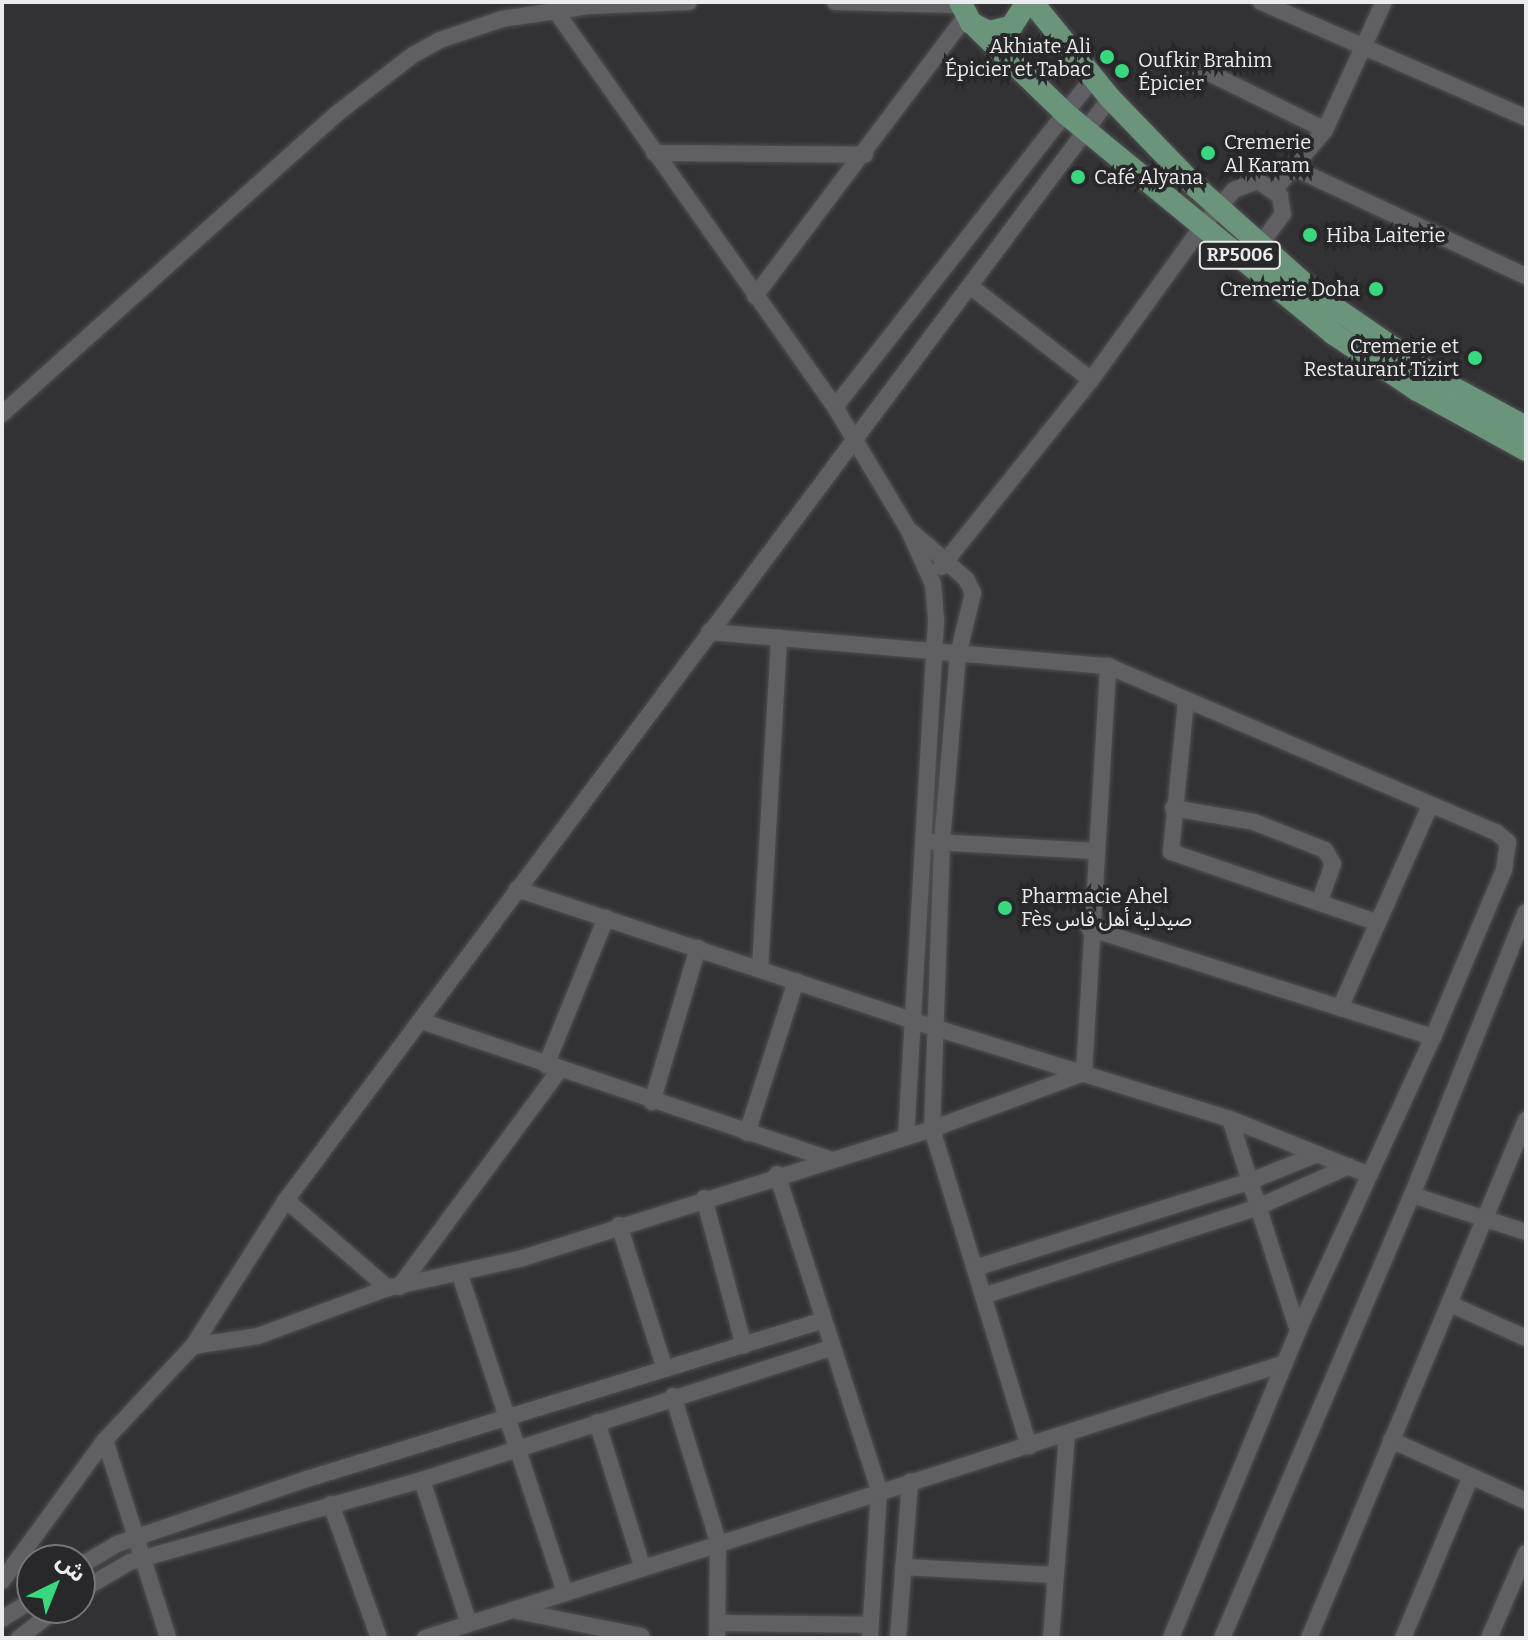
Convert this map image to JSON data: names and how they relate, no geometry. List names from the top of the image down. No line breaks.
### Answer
{"streets":{"main road":["RP5006"]},"places":["Akhiate Ali Épicier et Tabac","Oufkir Brahim Épicier","Cremerie Al Karam","Café Alyana","Hiba Laiterie","Cremerie Doha","Cremerie et Restaurant Tizirt","Pharmacie Ahel Fès صيدلية أهل فاس"],"north":"top right"}
